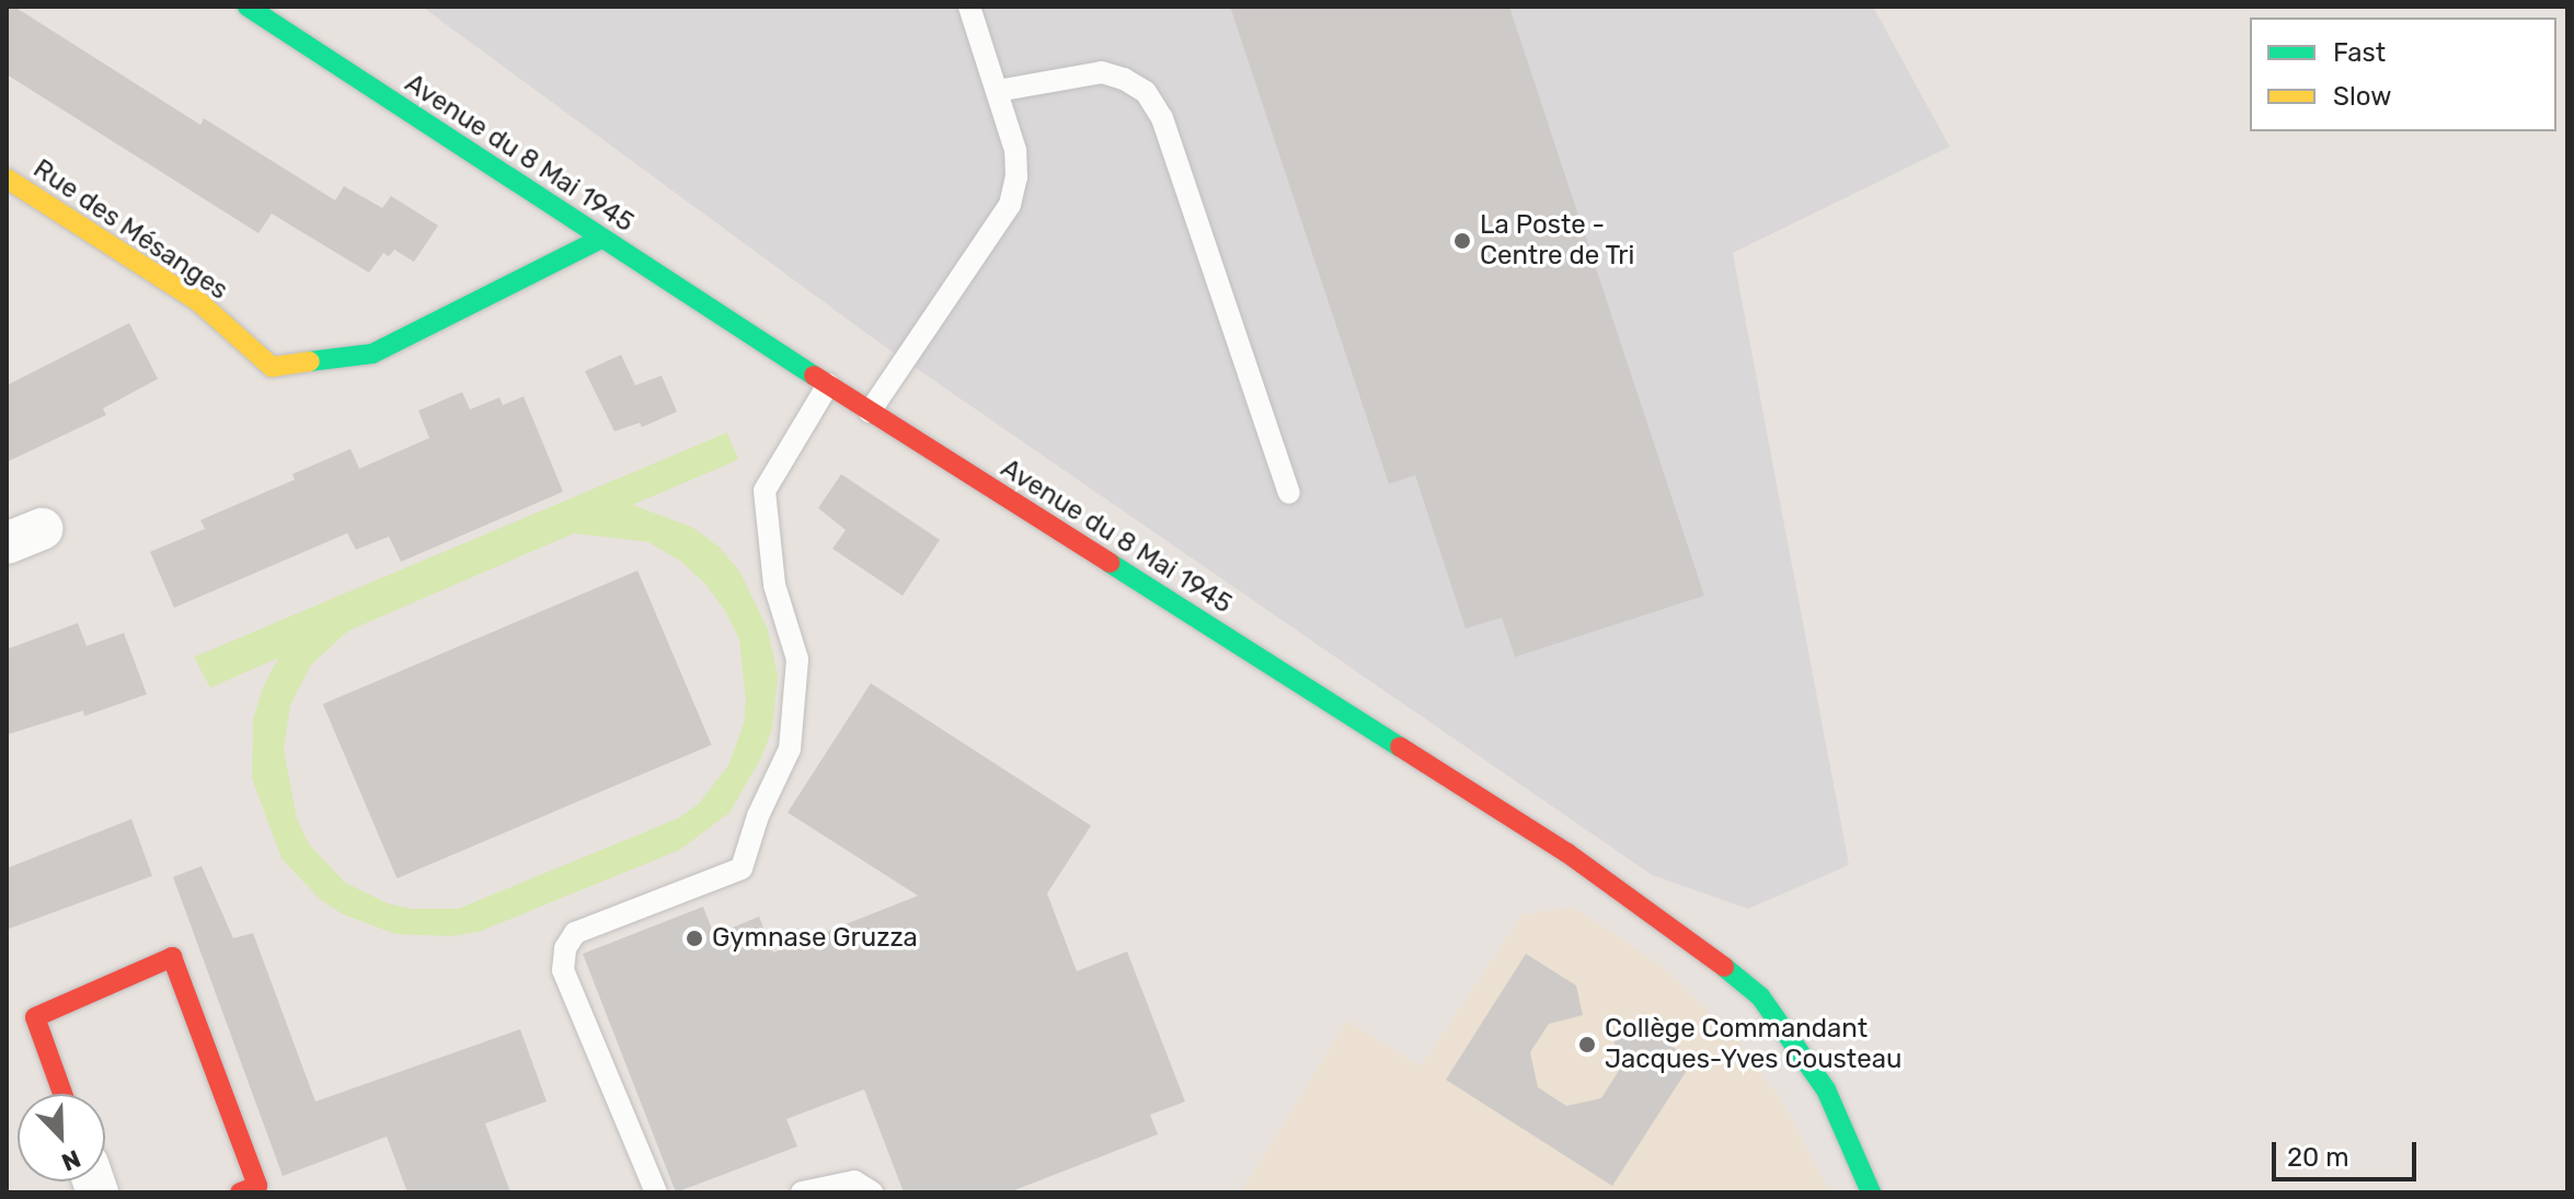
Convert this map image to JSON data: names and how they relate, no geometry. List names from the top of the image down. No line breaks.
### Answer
{"streets":{"street":["Avenue du 8 Mai 1945","Rue des Mésanges"]},"crossings":[["Avenue du 8 Mai 1945","Rue des Mésanges"]],"places":["La Poste - Centre de Tri","Gymnase Gruzza","Collège Commandant Jacques-Yves Cousteau"],"legend":["Fast","Slow"],"scale_bar":"20 m","north":"bottom right"}
